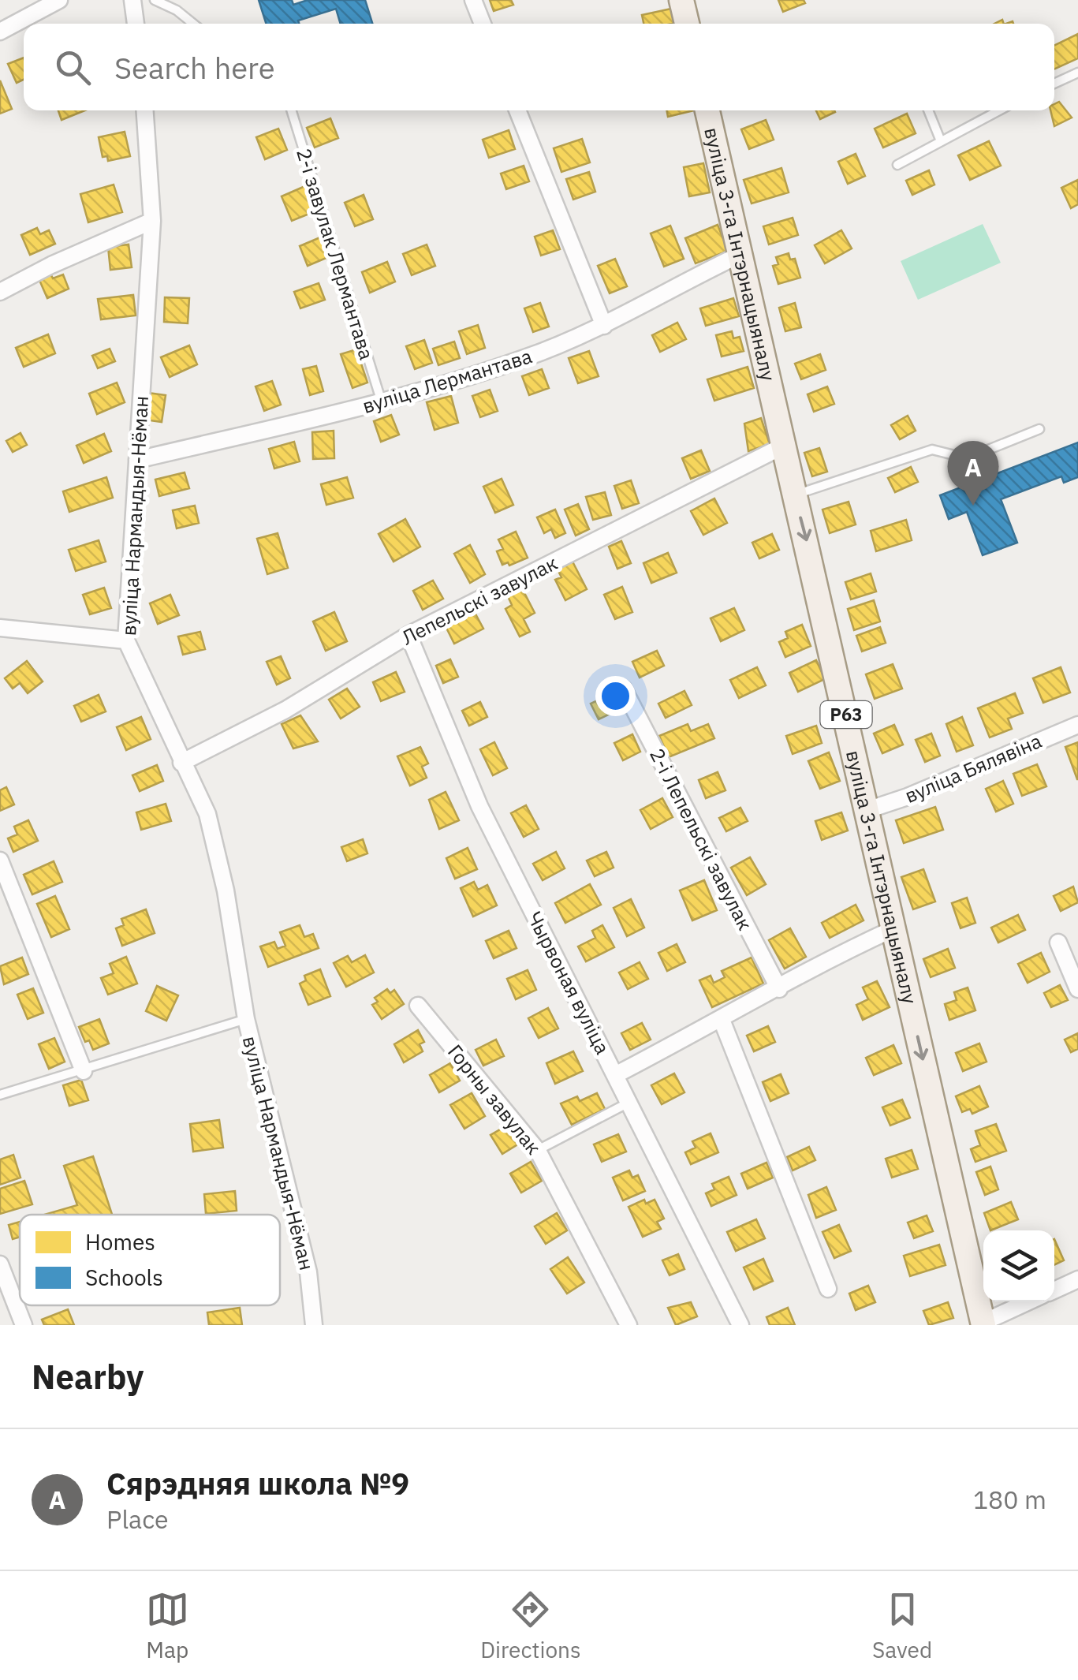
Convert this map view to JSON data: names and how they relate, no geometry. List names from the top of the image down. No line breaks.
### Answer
{"streets":{"main road":["вуліца 3-га Інтэрнацыяналу","Р63"],"street":["вуліца Лермантава","вуліца Нармандыя-Нёман","Лепельскі завулак","вуліца Бялявіна","2-і Лепельскі завулак","Чырвоная вуліца","Горны завулак"],"lane":["2-і завулак Лермантава"]},"crossings":[["вуліца 3-га Інтэрнацыяналу","вуліца Лермантава"],["вуліца 3-га Інтэрнацыяналу","Лепельскі завулак"],["вуліца 3-га Інтэрнацыяналу","вуліца Бялявіна"],["2-і завулак Лермантава","вуліца Лермантава"],["вуліца Лермантава","вуліца Нармандыя-Нёман"],["вуліца Нармандыя-Нёман","Лепельскі завулак"],["Лепельскі завулак","Чырвоная вуліца"]],"one_way":["вуліца 3-га Інтэрнацыяналу"],"legend":["Homes","Schools"],"page":{"search":"Search here","pins":"A","heading":"Nearby","list":[{"mark":"A","name":"Сярэдняя школа №9","note":"Place","value":"180 m"}],"nav":["Map","Directions","Saved"]}}
